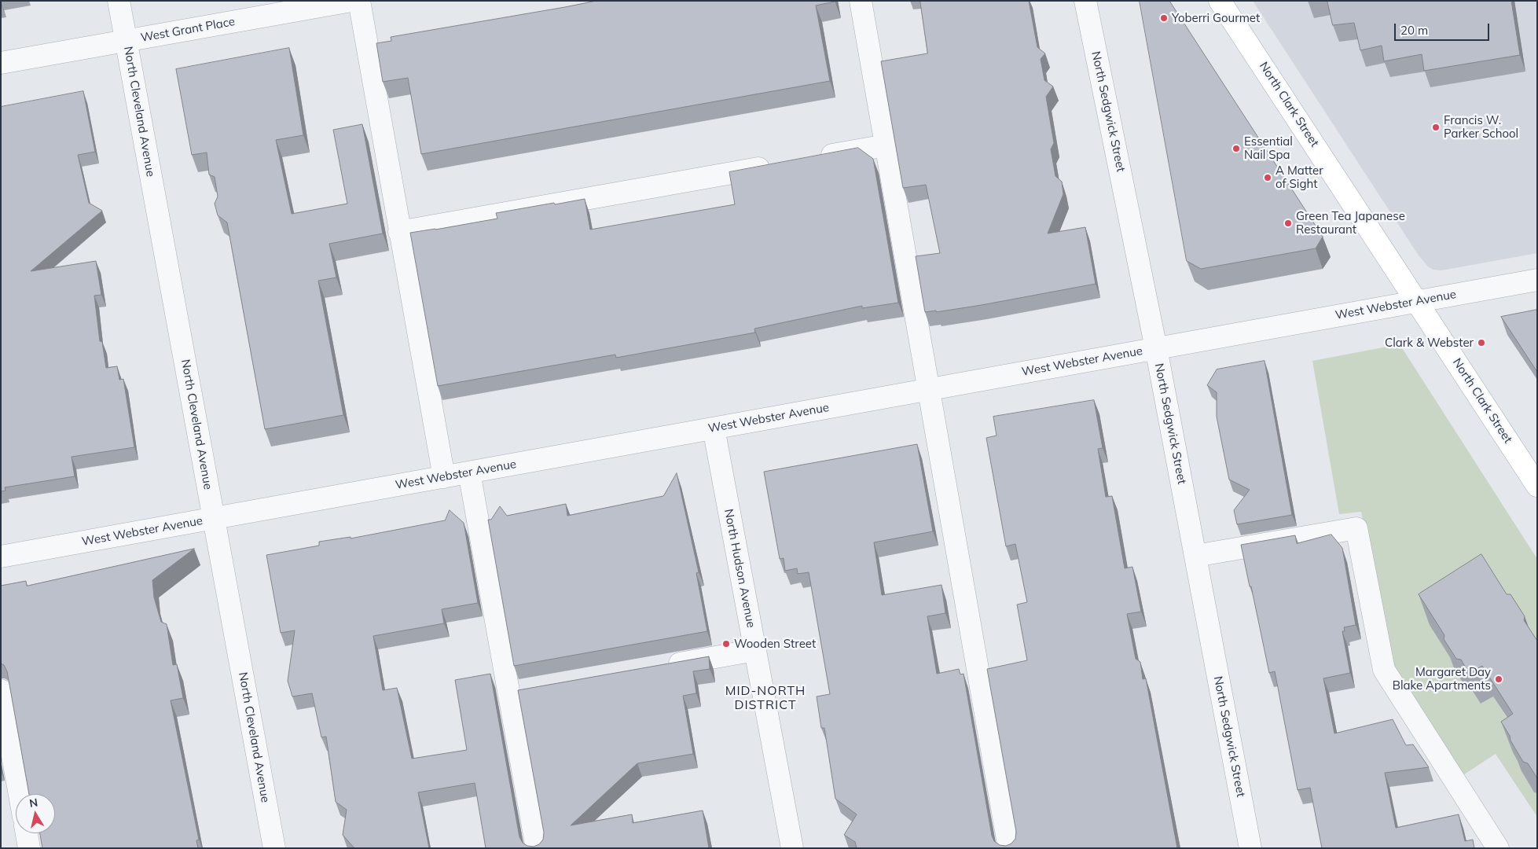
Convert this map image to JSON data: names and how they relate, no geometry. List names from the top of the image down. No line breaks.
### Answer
{"streets":{"main road":["North Clark Street"],"street":["West Grant Place","North Cleveland Avenue","North Sedgwick Street","West Webster Avenue","North Hudson Avenue"]},"crossings":[["West Grant Place","North Cleveland Avenue"],["North Clark Street","West Webster Avenue"],["North Cleveland Avenue","West Webster Avenue"],["North Sedgwick Street","West Webster Avenue"],["West Webster Avenue","North Hudson Avenue"]],"districts":["MID-NORTH DISTRICT"],"places":["Yoberri Gourmet","Francis W. Parker School","Essential Nail Spa","A Matter of Sight","Green Tea Japanese Restaurant","Clark & Webster","Wooden Street","Margaret Day Blake Apartments"],"scale_bar":"20 m","north":"top"}
